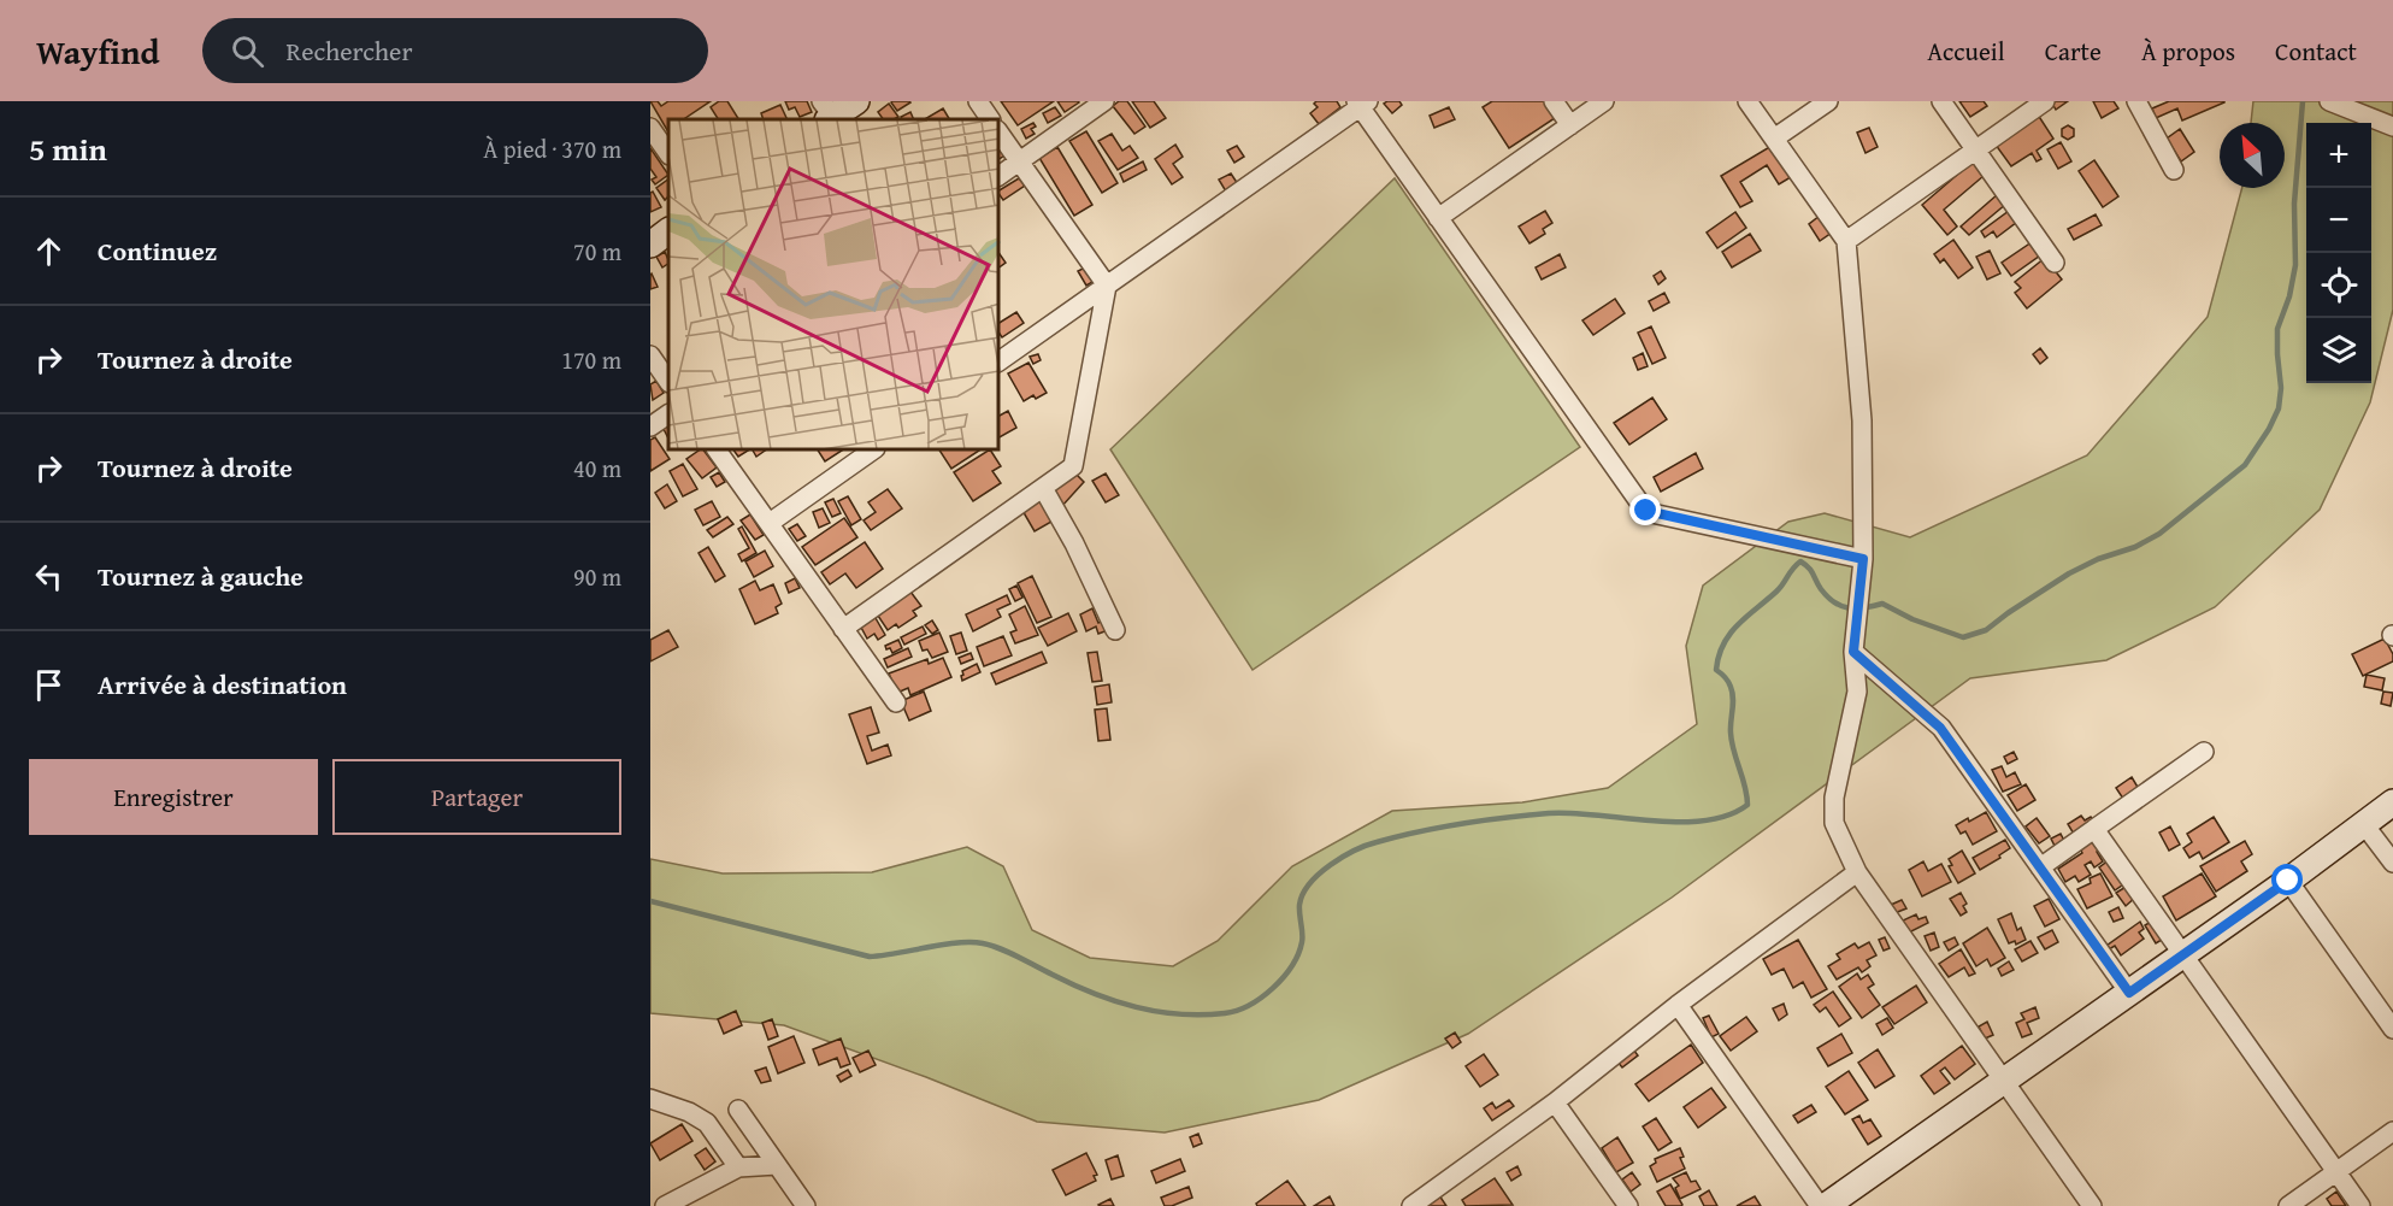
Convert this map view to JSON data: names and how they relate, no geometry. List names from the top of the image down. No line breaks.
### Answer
{"north":"top left","page":{"header":"Wayfind","search":"Rechercher","nav":["Accueil","Carte","À propos","Contact"],"heading":["5 min","À pied · 370 m"],"map_buttons":["+","−"],"list":[["Continuez","70 m"],["Tournez à droite","170 m"],["Tournez à droite","40 m"],["Tournez à gauche","90 m"],"Arrivée à destination"],"buttons":["Enregistrer","Partager"]}}
